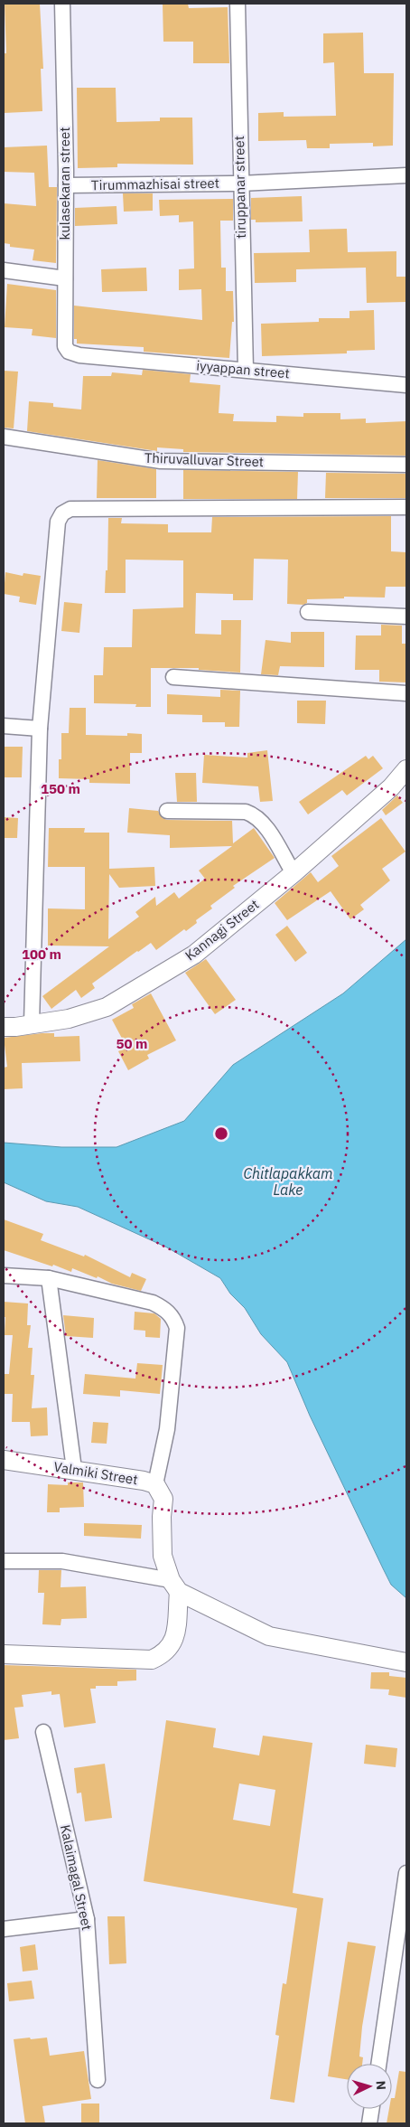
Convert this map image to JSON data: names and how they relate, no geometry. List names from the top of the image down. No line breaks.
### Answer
{"streets":{"street":["kulasekaran street","Tirummazhisai street","tiruppanar street","iyyappan street","Thiruvalluvar Street","Kannagi Street","Valmiki Street","Kalaimagal Street"]},"crossings":[["kulasekaran street","Tirummazhisai street"],["kulasekaran street","iyyappan street"],["Tirummazhisai street","tiruppanar street"],["tiruppanar street","iyyappan street"]],"water":["Chitlapakkam Lake"],"north":"right","rings":["150 m","100 m","50 m"]}
